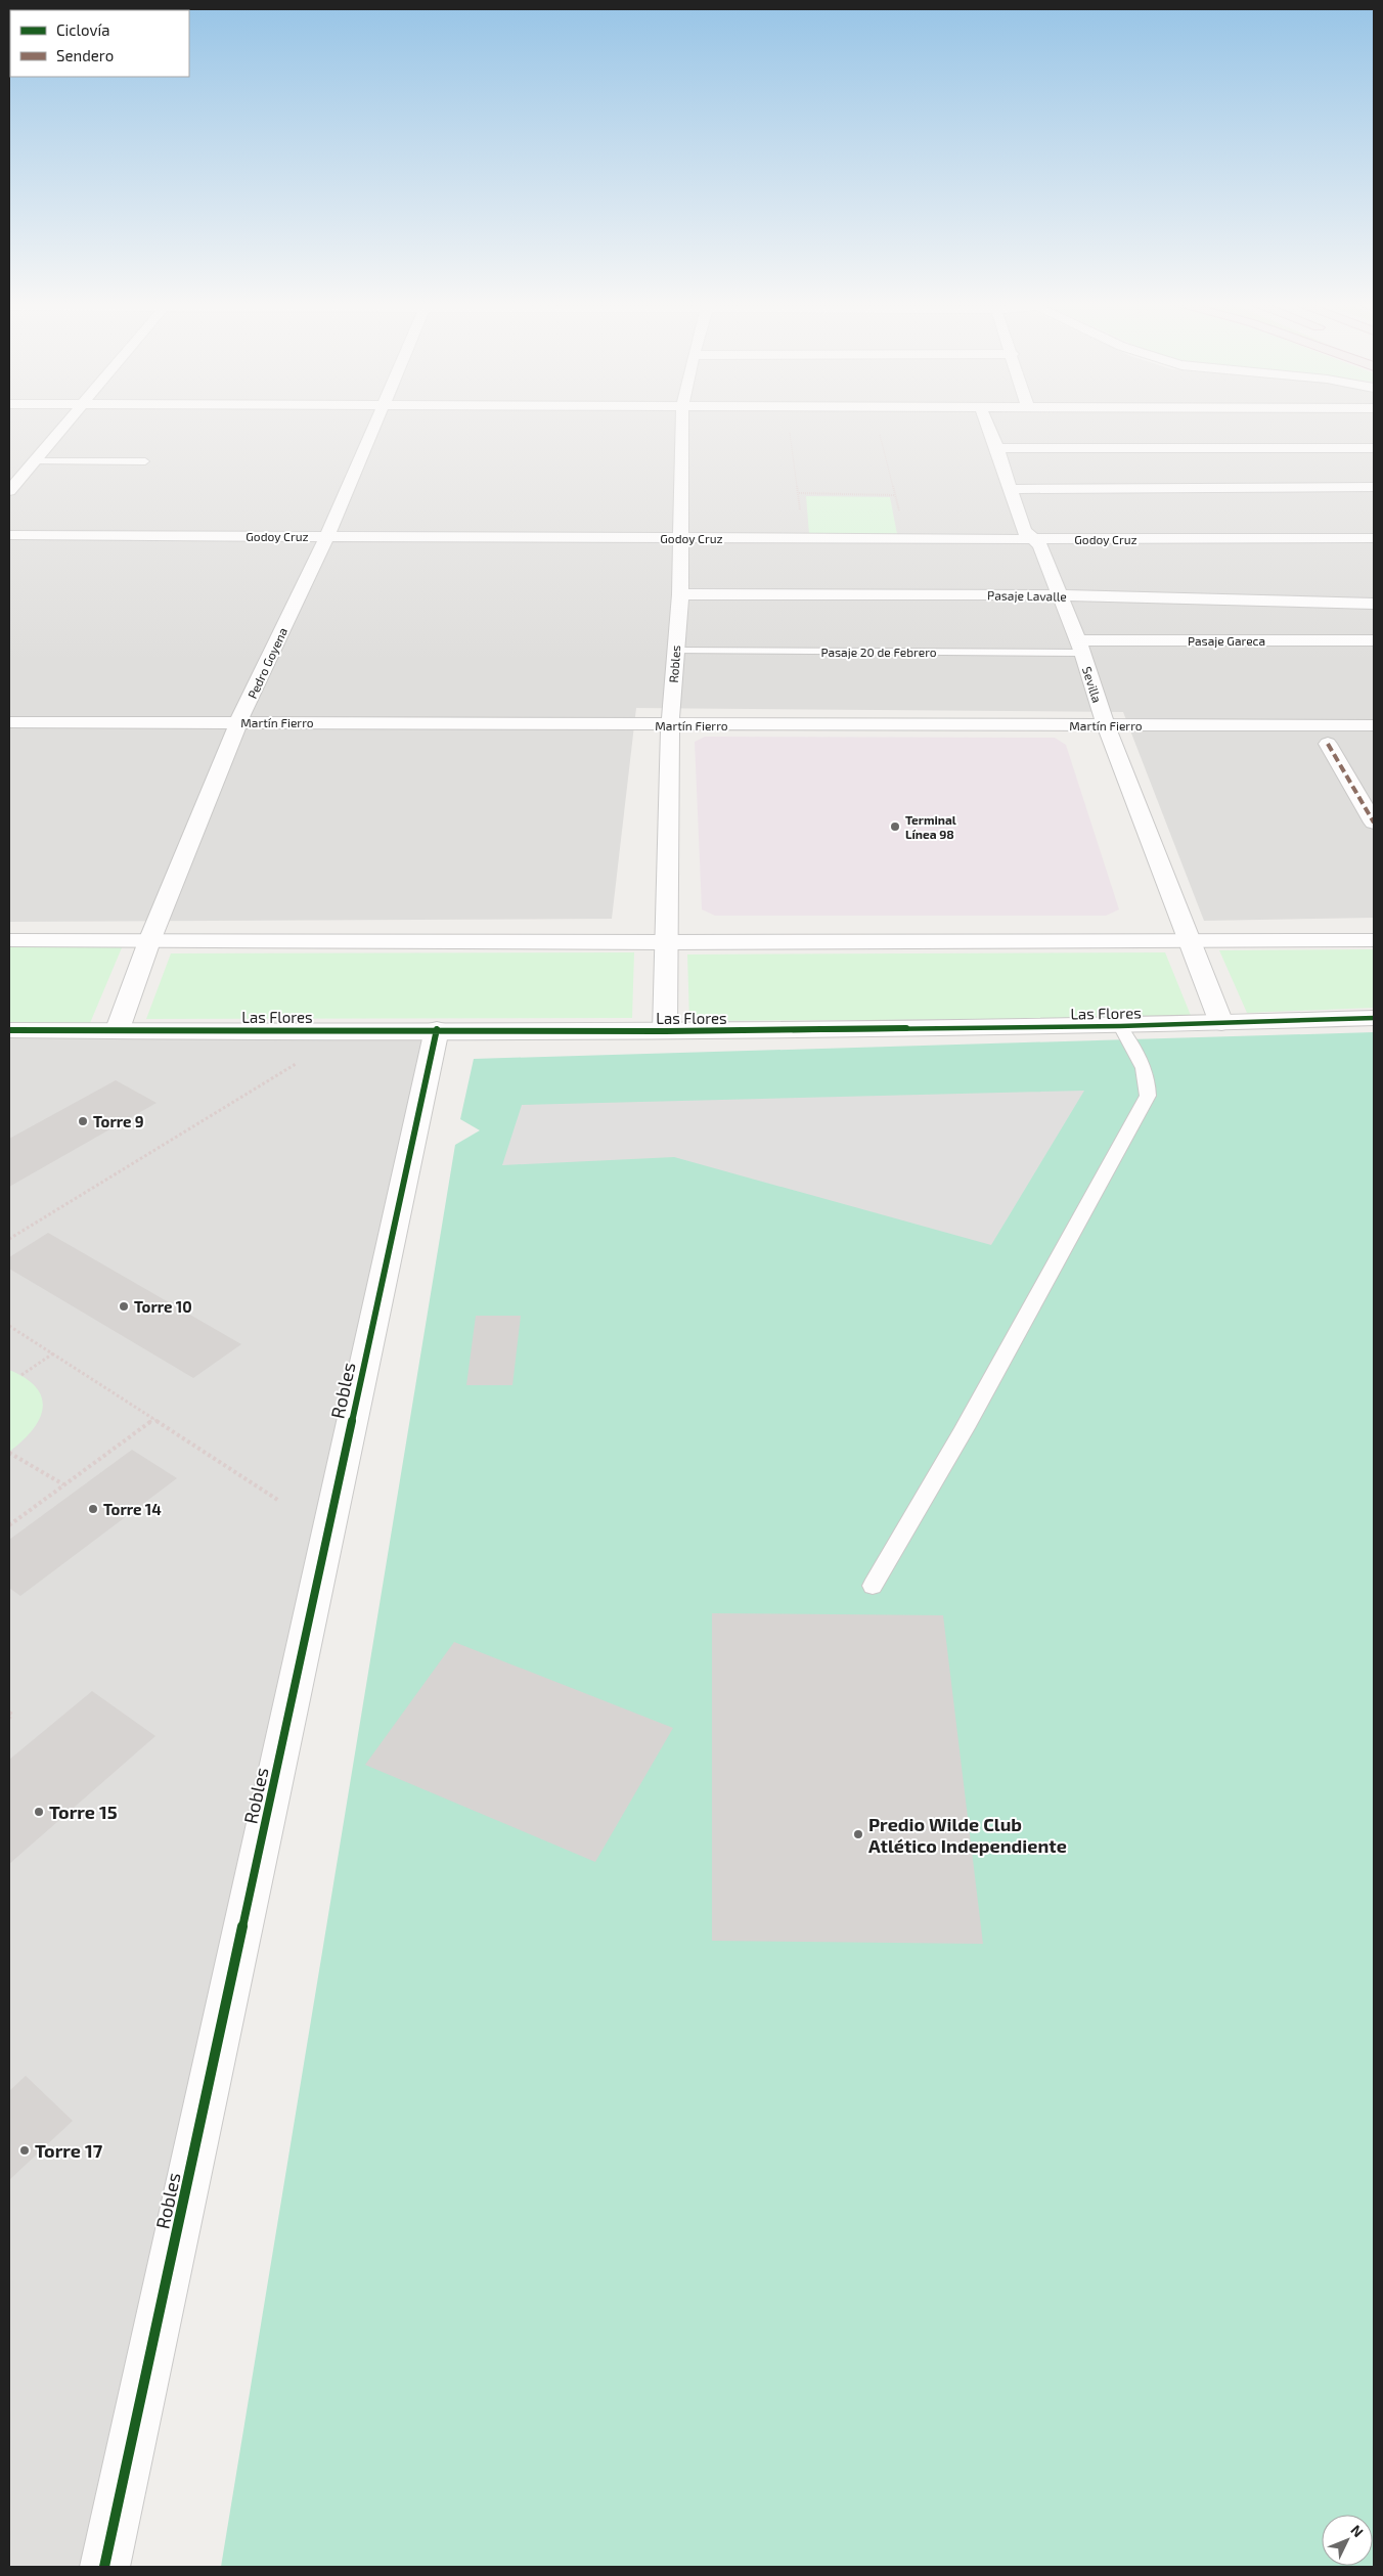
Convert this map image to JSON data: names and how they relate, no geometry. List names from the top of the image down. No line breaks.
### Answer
{"streets":{"street":["Godoy Cruz","Pasaje Lavalle","Pasaje Gareca","Pedro Goyena","Robles","Sevilla","Martín Fierro","Las Flores"],"lane":["Pasaje 20 de Febrero"]},"crossings":[["Godoy Cruz","Pedro Goyena"],["Godoy Cruz","Robles"],["Godoy Cruz","Sevilla"],["Pasaje Lavalle","Robles"],["Pasaje Lavalle","Sevilla"],["Pasaje Gareca","Pasaje 20 de Febrero"],["Pasaje Gareca","Sevilla"],["Pasaje 20 de Febrero","Robles"],["Pasaje 20 de Febrero","Sevilla"],["Pedro Goyena","Martín Fierro"],["Pedro Goyena","Las Flores"],["Robles","Martín Fierro"],["Robles","Las Flores"],["Sevilla","Martín Fierro"],["Sevilla","Las Flores"]],"places":["Terminal Línea 98","Torre 9","Torre 10","Torre 14","Torre 15","Predio Wilde Club Atlético Independiente","Torre 17"],"legend":["Ciclovía","Sendero"],"north":"top right"}
